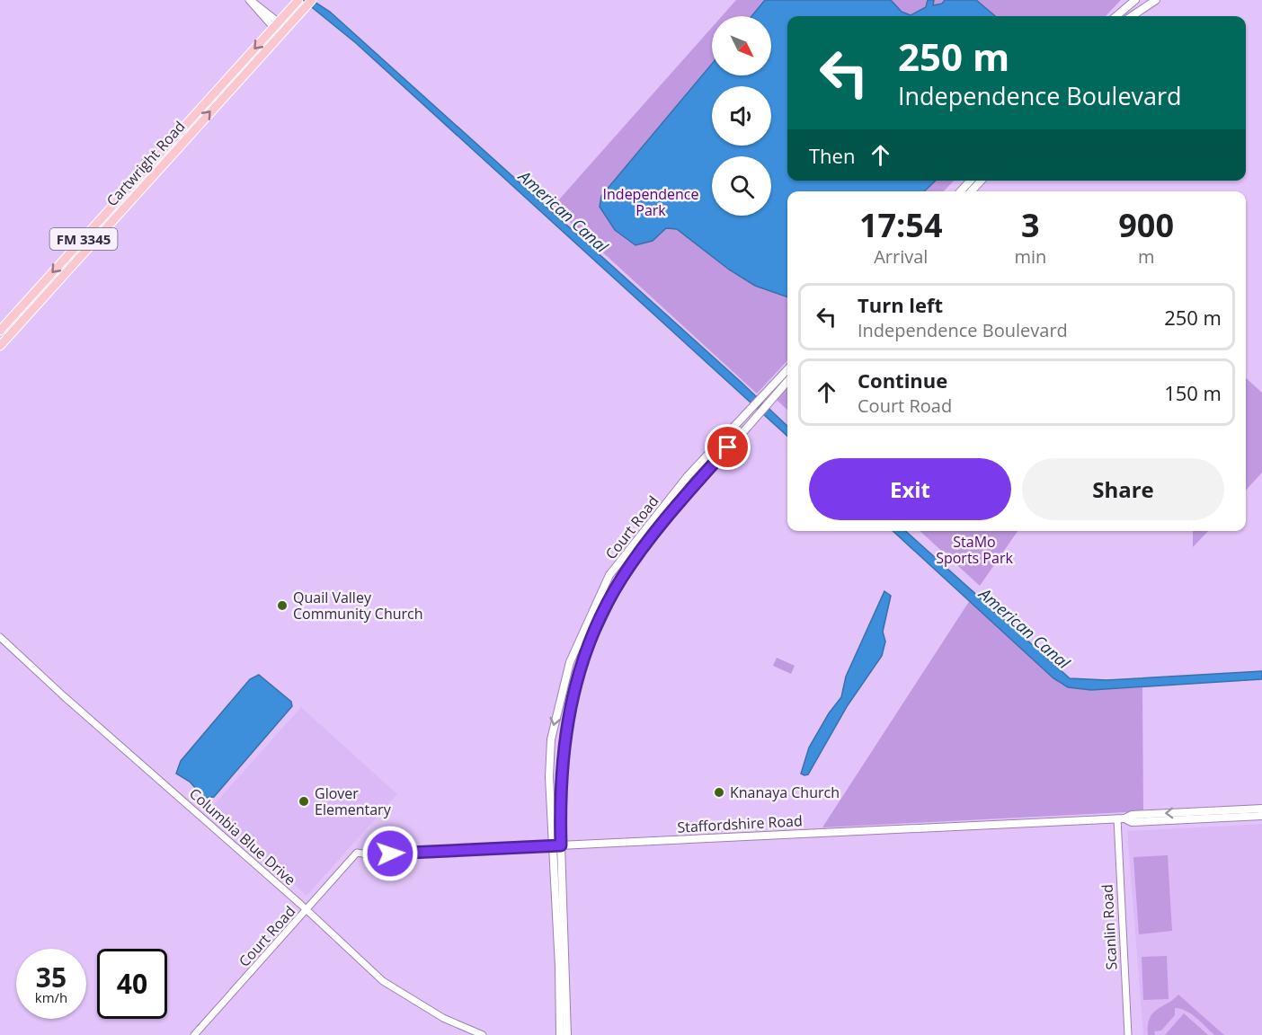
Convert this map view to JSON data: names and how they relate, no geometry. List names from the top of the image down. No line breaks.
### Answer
{"streets":{"main road":["Cartwright Road","FM 3345","Court Road","Staffordshire Road"],"street":["Columbia Blue Drive","Scanlin Road"]},"crossings":[["Court Road","Staffordshire Road"],["Court Road","Columbia Blue Drive"],["Staffordshire Road","Scanlin Road"]],"water":["American Canal"],"parks":["Independence Park","StaMo Sports Park"],"places":["Quail Valley Community Church","Knanaya Church","Glover Elementary"],"north":"bottom right","page":{"turn":["250 m","Independence Boulevard"],"then":"Then","eta":["17:54","Arrival","3","min","900","m"],"list":[{"name":"Turn left","note":"Independence Boulevard","value":"250 m"},{"name":"Continue","note":"Court Road","value":"150 m"}],"buttons":["Exit","Share"],"speed":"35 km/h","limit":"40"}}
